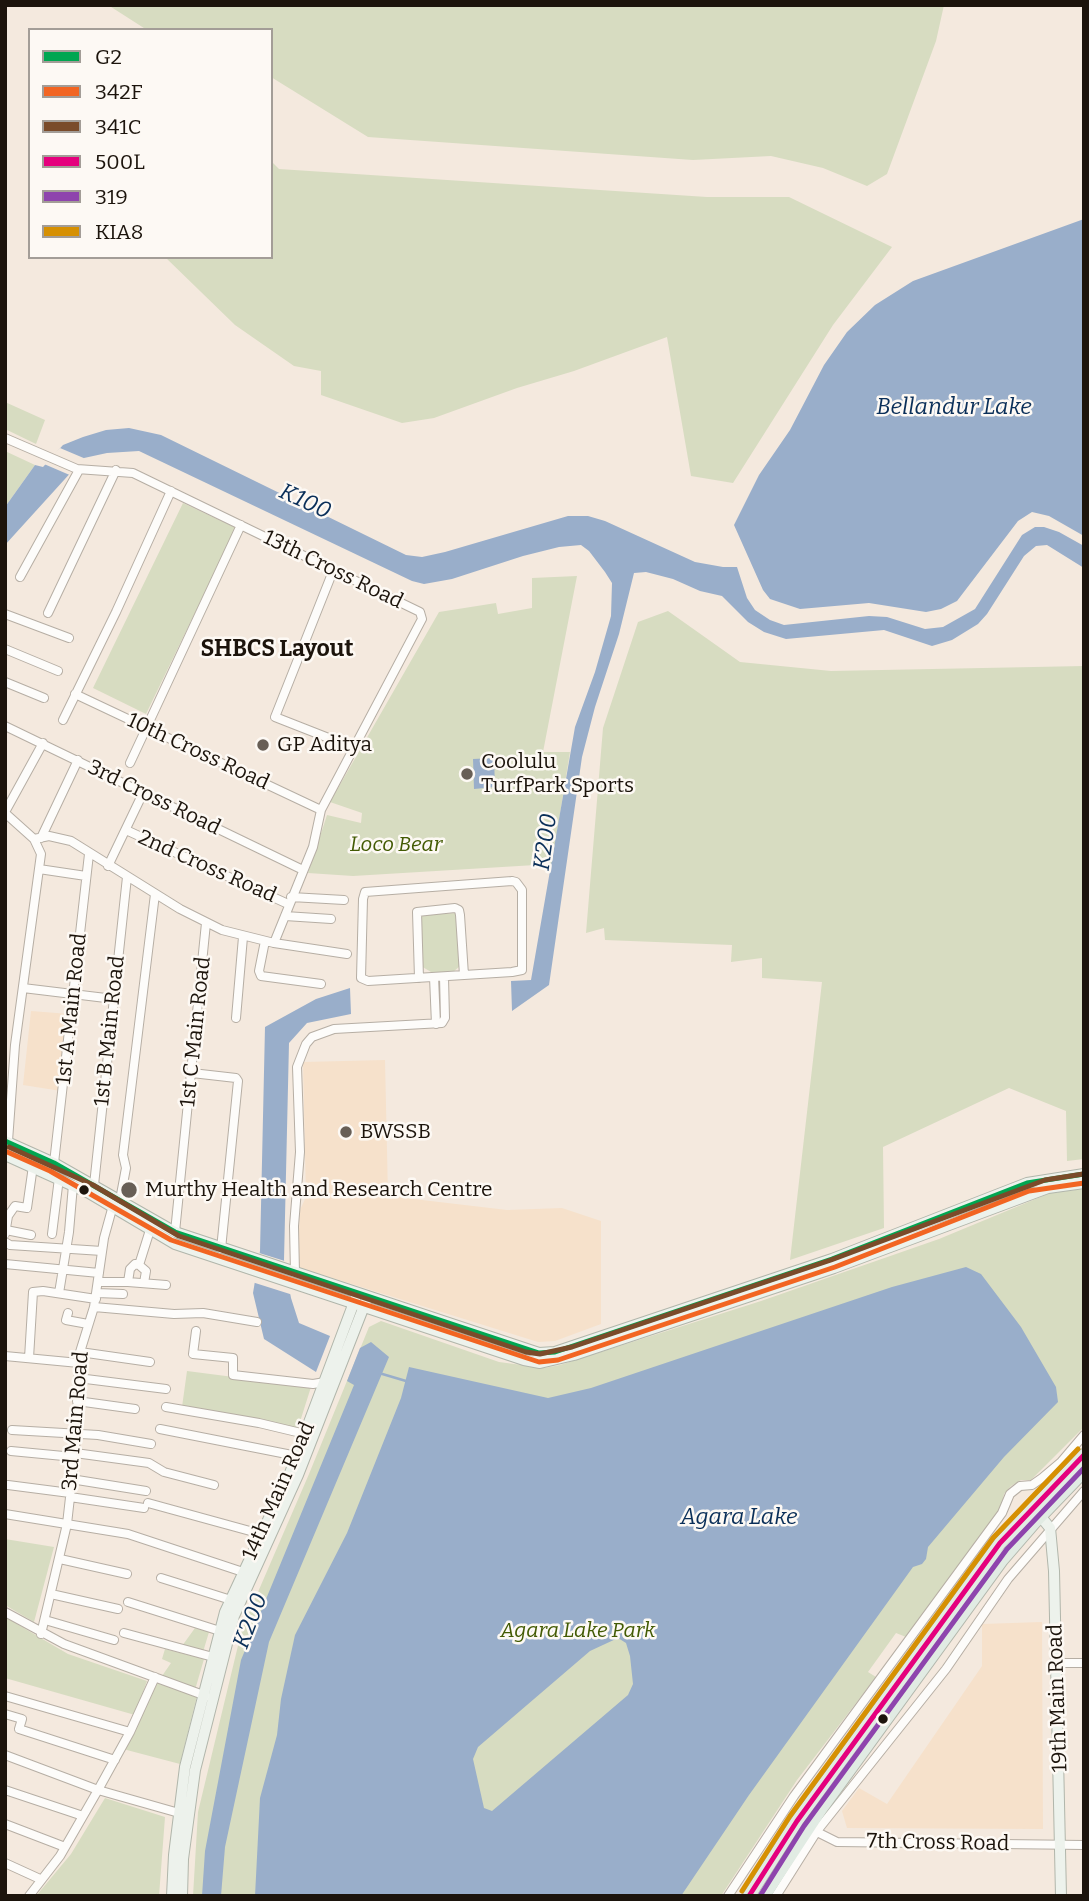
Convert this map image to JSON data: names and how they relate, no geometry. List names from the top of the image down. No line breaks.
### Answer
{"streets":{"main road":["14th Main Road","19th Main Road"],"street":["13th Cross Road","10th Cross Road","3rd Cross Road","2nd Cross Road","1st A Main Road","1st B Main Road","1st C Main Road","3rd Main Road","7th Cross Road"]},"crossings":[["13th Cross Road","10th Cross Road"],["13th Cross Road","3rd Cross Road"],["13th Cross Road","2nd Cross Road"],["19th Main Road","7th Cross Road"]],"districts":["SHBCS Layout"],"water":["Bellandur Lake","K100","K200","Agara Lake"],"parks":["Loco Bear","Agara Lake Park"],"places":["GP Aditya","Coolulu TurfPark Sports","BWSSB","Murthy Health and Research Centre"],"lines":["transit line G2","transit line 341C","transit line 342F","transit line KIA8","transit line 500L","transit line 319"],"legend":["G2","342F","341C","500L","319","KIA8"]}
